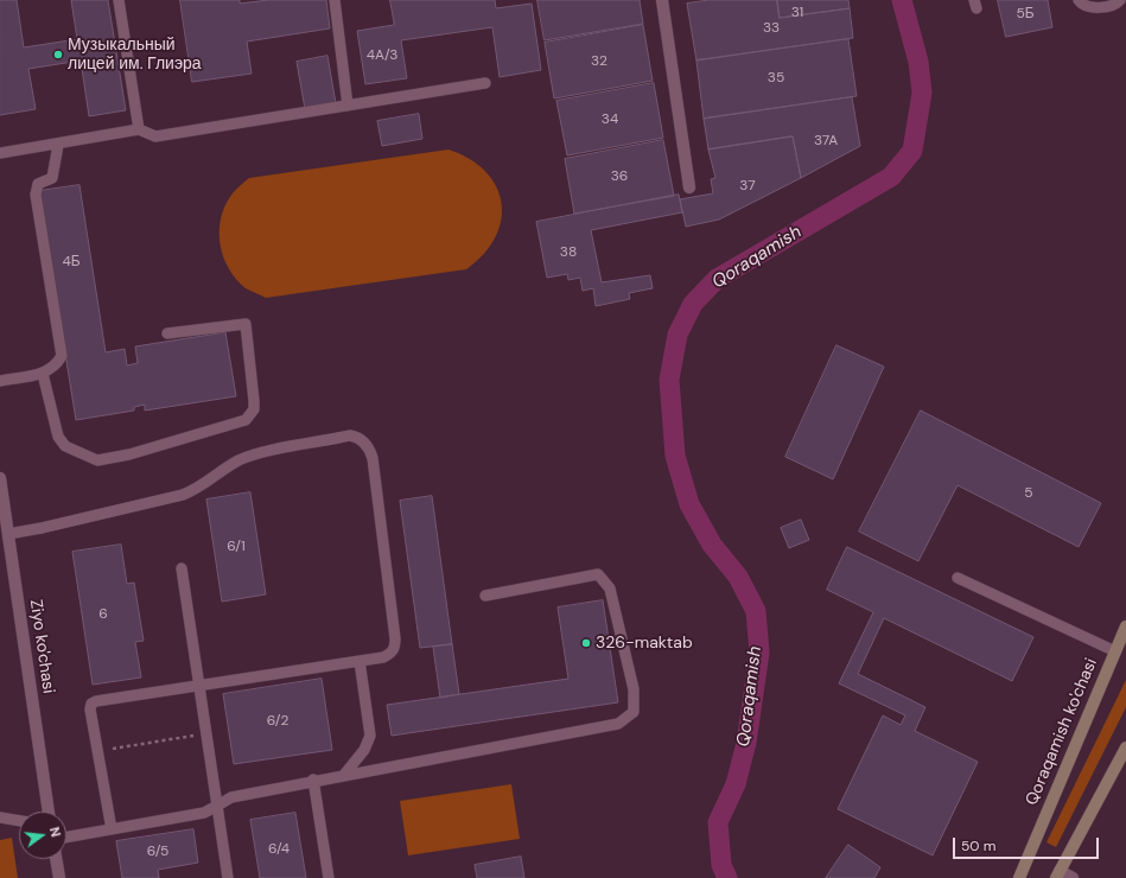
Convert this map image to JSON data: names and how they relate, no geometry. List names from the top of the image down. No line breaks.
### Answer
{"streets":{"main road":["Qoraqamish ko'chasi"],"street":["Ziyo ko'chasi"]},"water":["Qoraqamish"],"places":["Музыкальный лицей им. Глиэра","326-maktab"],"house_numbers":["31","5Б","33","4A/3","32","35","34","37A","36","37","38","4Б","5","6/1","6","6/2","6/4","6/5"],"scale_bar":"50 m","north":"right"}
